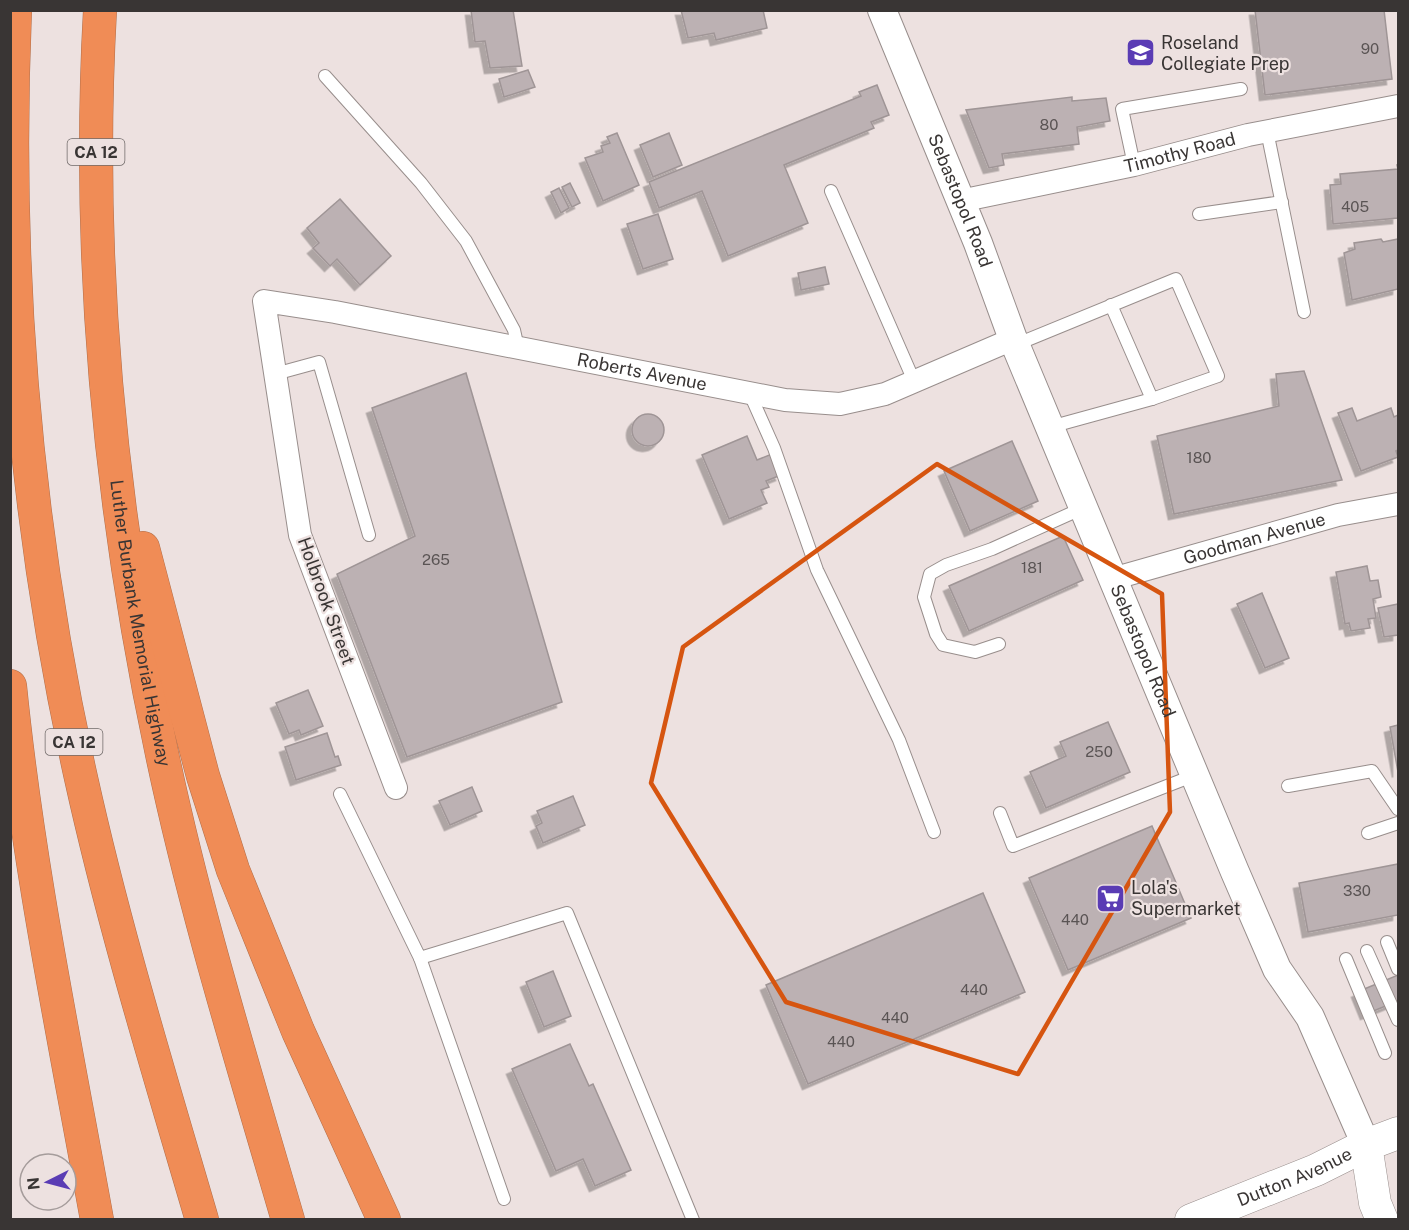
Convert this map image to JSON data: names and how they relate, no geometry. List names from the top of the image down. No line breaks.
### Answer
{"streets":{"highway":["CA 12","Luther Burbank Memorial Highway"],"main road":["Sebastopol Road","Dutton Avenue"],"street":["Timothy Road","Roberts Avenue","Goodman Avenue","Holbrook Street"]},"crossings":[["Timothy Road","Sebastopol Road"],["Sebastopol Road","Roberts Avenue"],["Sebastopol Road","Goodman Avenue"],["Sebastopol Road","Dutton Avenue"],["Roberts Avenue","Holbrook Street"]],"places":{"school or university":["Roseland Collegiate Prep"],"supermarket":["Lola's Supermarket"]},"house_numbers":["90","80","405","180","265","181","250","330","440","440","440","440"],"north":"left"}
